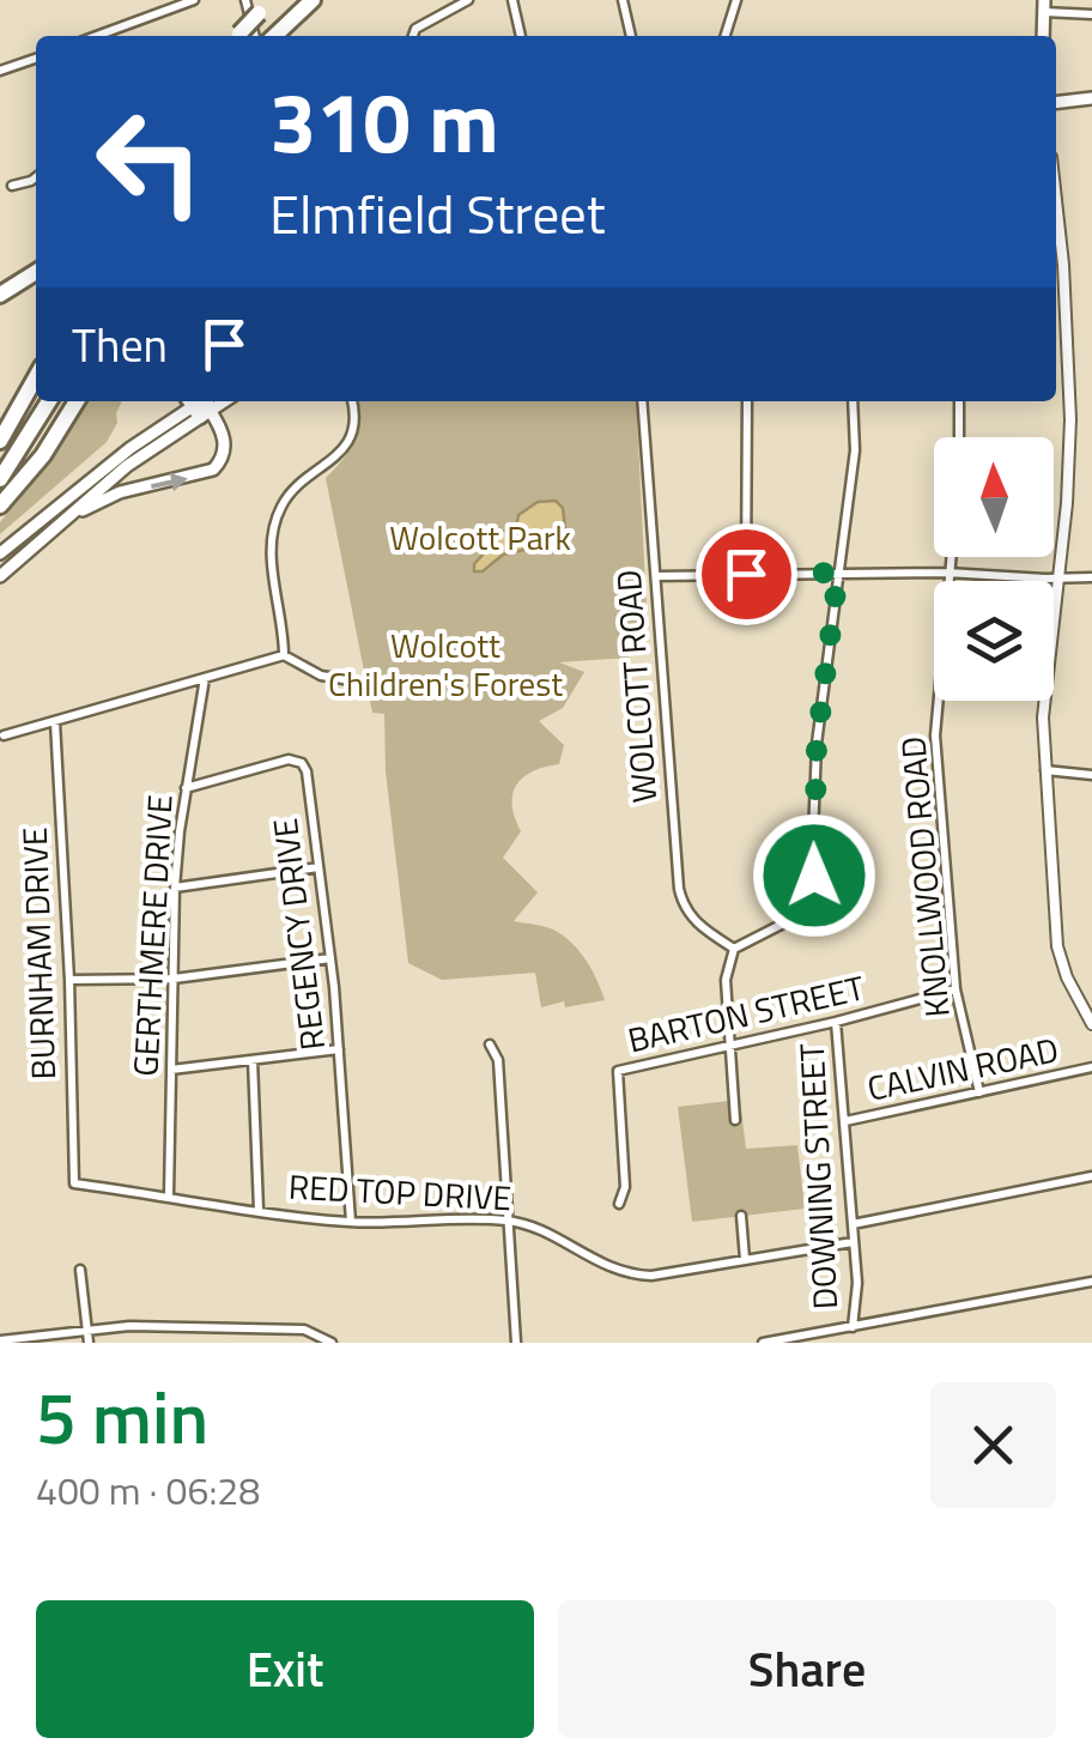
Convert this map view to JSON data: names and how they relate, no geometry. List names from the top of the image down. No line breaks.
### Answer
{"streets":{"street":["WOLCOTT ROAD","KNOLLWOOD ROAD","REGENCY DRIVE","GERTHMERE DRIVE","BURNHAM DRIVE","BARTON STREET","CALVIN ROAD","DOWNING STREET","RED TOP DRIVE"]},"crossings":[["KNOLLWOOD ROAD","BARTON STREET"],["KNOLLWOOD ROAD","CALVIN ROAD"],["REGENCY DRIVE","GERTHMERE DRIVE"],["REGENCY DRIVE","RED TOP DRIVE"],["GERTHMERE DRIVE","RED TOP DRIVE"],["BURNHAM DRIVE","RED TOP DRIVE"],["BARTON STREET","DOWNING STREET"],["CALVIN ROAD","DOWNING STREET"],["DOWNING STREET","RED TOP DRIVE"]],"parks":["Wolcott Park","Wolcott Children's Forest"],"north":"top","page":{"turn":["310 m","Elmfield Street"],"then":"Then","heading":["5 min","400 m · 06:28"],"buttons":["Exit","Share"]}}
